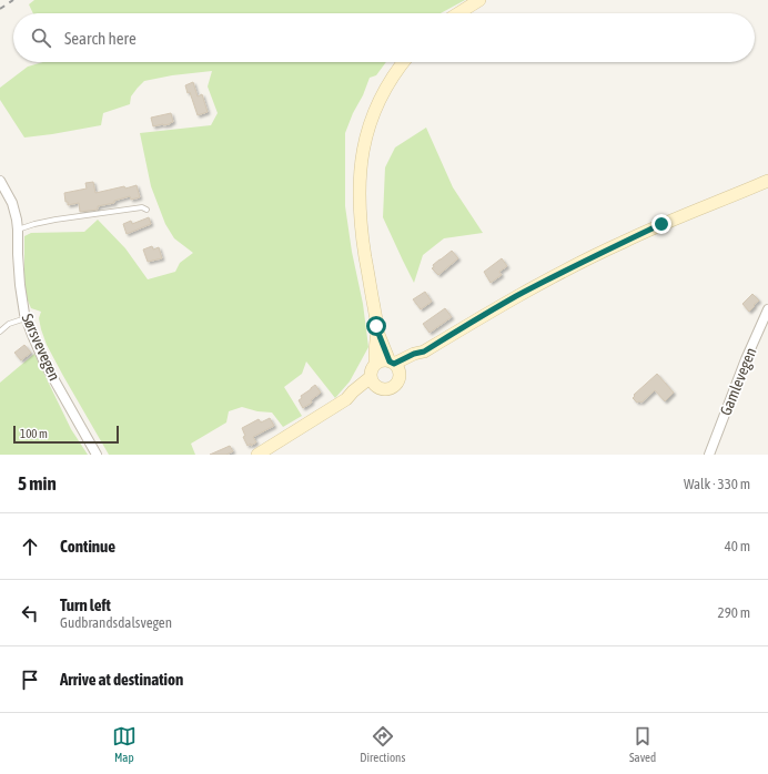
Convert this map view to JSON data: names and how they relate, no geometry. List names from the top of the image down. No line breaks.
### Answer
{"streets":{"street":["Sørsvevegen","Gamlevegen"]},"scale_bar":"100 m","page":{"search":"Search here","scale":"100 m","heading":["5 min","Walk · 330 m"],"list":[["Continue","40 m"],["Turn left","Gudbrandsdalsvegen","290 m"],"Arrive at destination"],"nav":["Map","Directions","Saved"]}}
